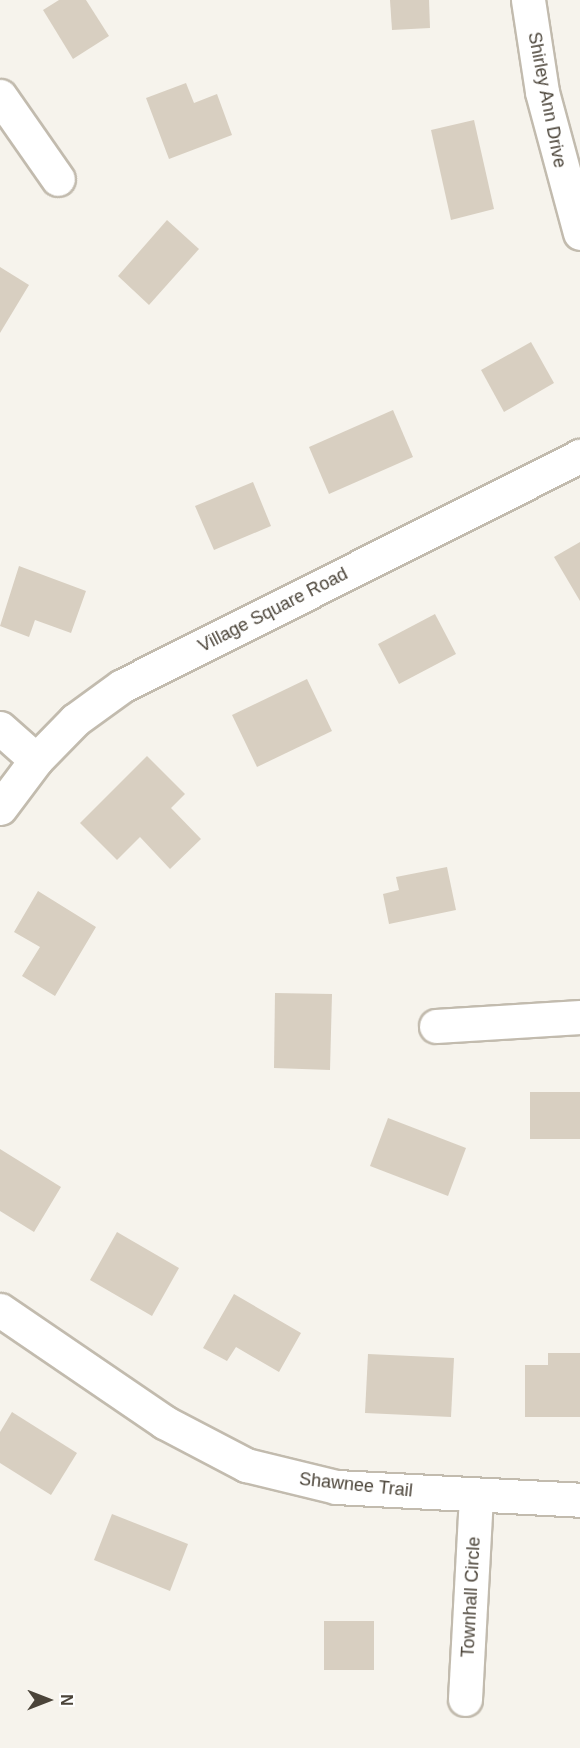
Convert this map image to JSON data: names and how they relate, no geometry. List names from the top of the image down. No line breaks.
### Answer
{"streets":{"street":["Shirley Ann Drive","Village Square Road","Shawnee Trail","Townhall Circle"]},"crossings":[["Shawnee Trail","Townhall Circle"]],"north":"right"}
